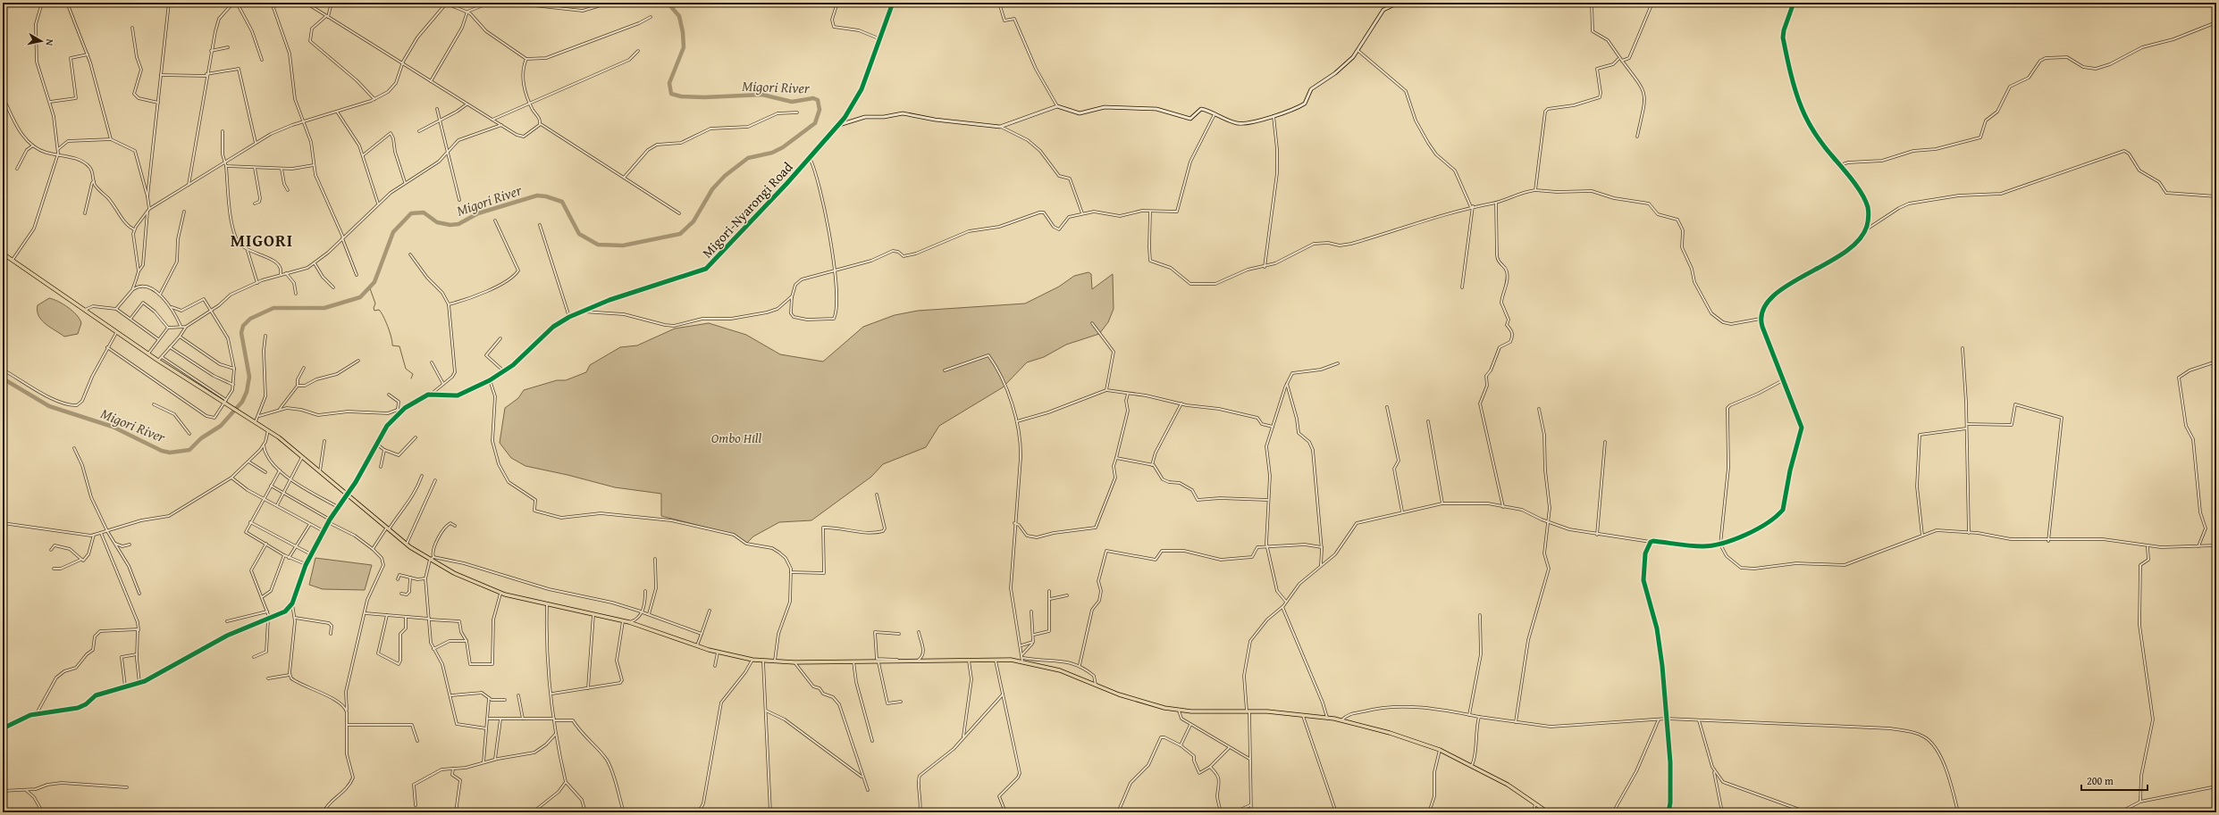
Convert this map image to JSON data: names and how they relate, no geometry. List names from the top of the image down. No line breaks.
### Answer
{"streets":{"street":["Migori-Nyarongi Road"]},"districts":["MIGORI"],"water":["Migori River"],"parks":["Ombo Hill"],"scale_bar":"200 m","north":"right"}
